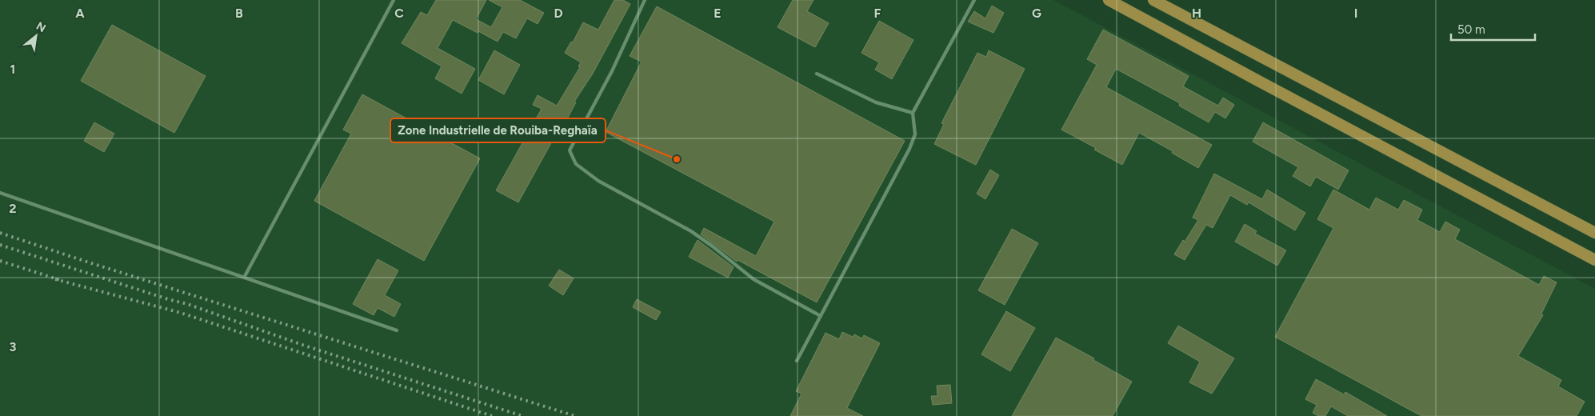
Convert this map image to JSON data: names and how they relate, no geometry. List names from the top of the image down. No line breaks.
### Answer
{"places":["Zone Industrielle de Rouiba-Reghaïa"],"scale_bar":"50 m","north":"top right","grid":{"columns":["A","B","C","D","E","F","G","H","I"],"rows":["1","2","3"]}}
